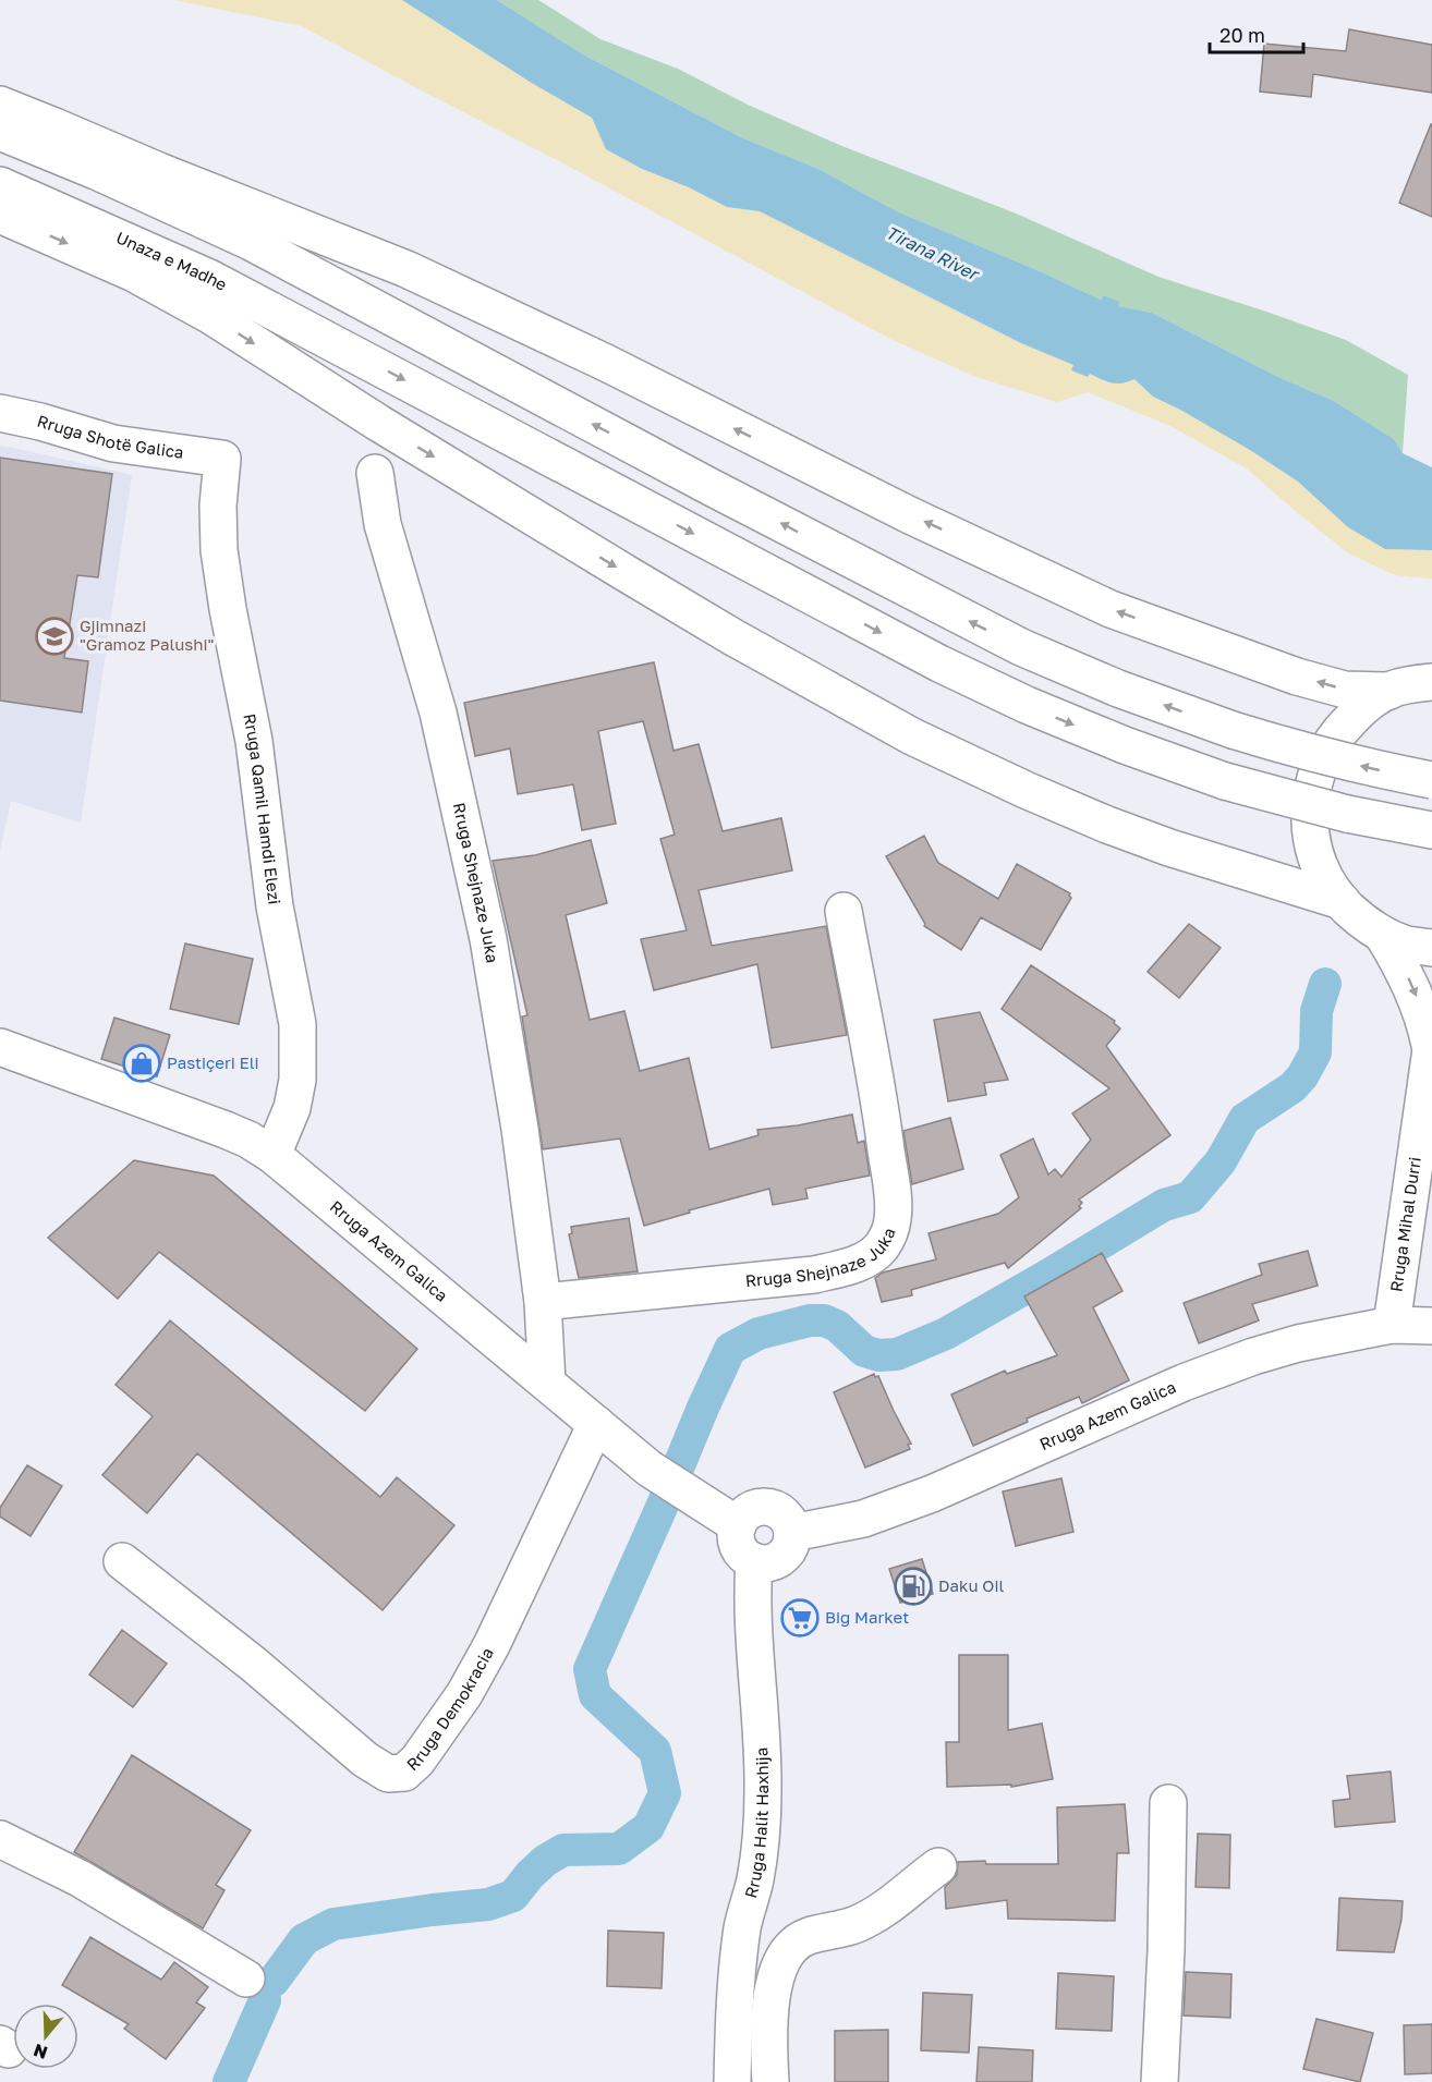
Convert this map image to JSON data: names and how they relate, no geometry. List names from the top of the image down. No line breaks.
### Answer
{"streets":{"main road":["Unaza e Madhe","Rruga Shotë Galica","Rruga Qamil Hamdi Elezi","Rruga Shejnaze Juka","Rruga Mihal Durri","Rruga Azem Galica","Rruga Demokracia","Rruga Halit Haxhija"]},"crossings":[["Rruga Shotë Galica","Rruga Qamil Hamdi Elezi"],["Rruga Qamil Hamdi Elezi","Rruga Azem Galica"],["Rruga Shejnaze Juka","Rruga Azem Galica"],["Rruga Mihal Durri","Rruga Azem Galica"],["Rruga Azem Galica","Rruga Demokracia"],["Rruga Azem Galica","Rruga Halit Haxhija"]],"water":["Tirana River"],"places":{"school or university":["Gjimnazi \"Gramoz Palushi\""],"shop":["Pastiçeri Eli"],"fuel station":["Daku Oil"],"supermarket":["Big Market"]},"scale_bar":"20 m","north":"bottom"}
